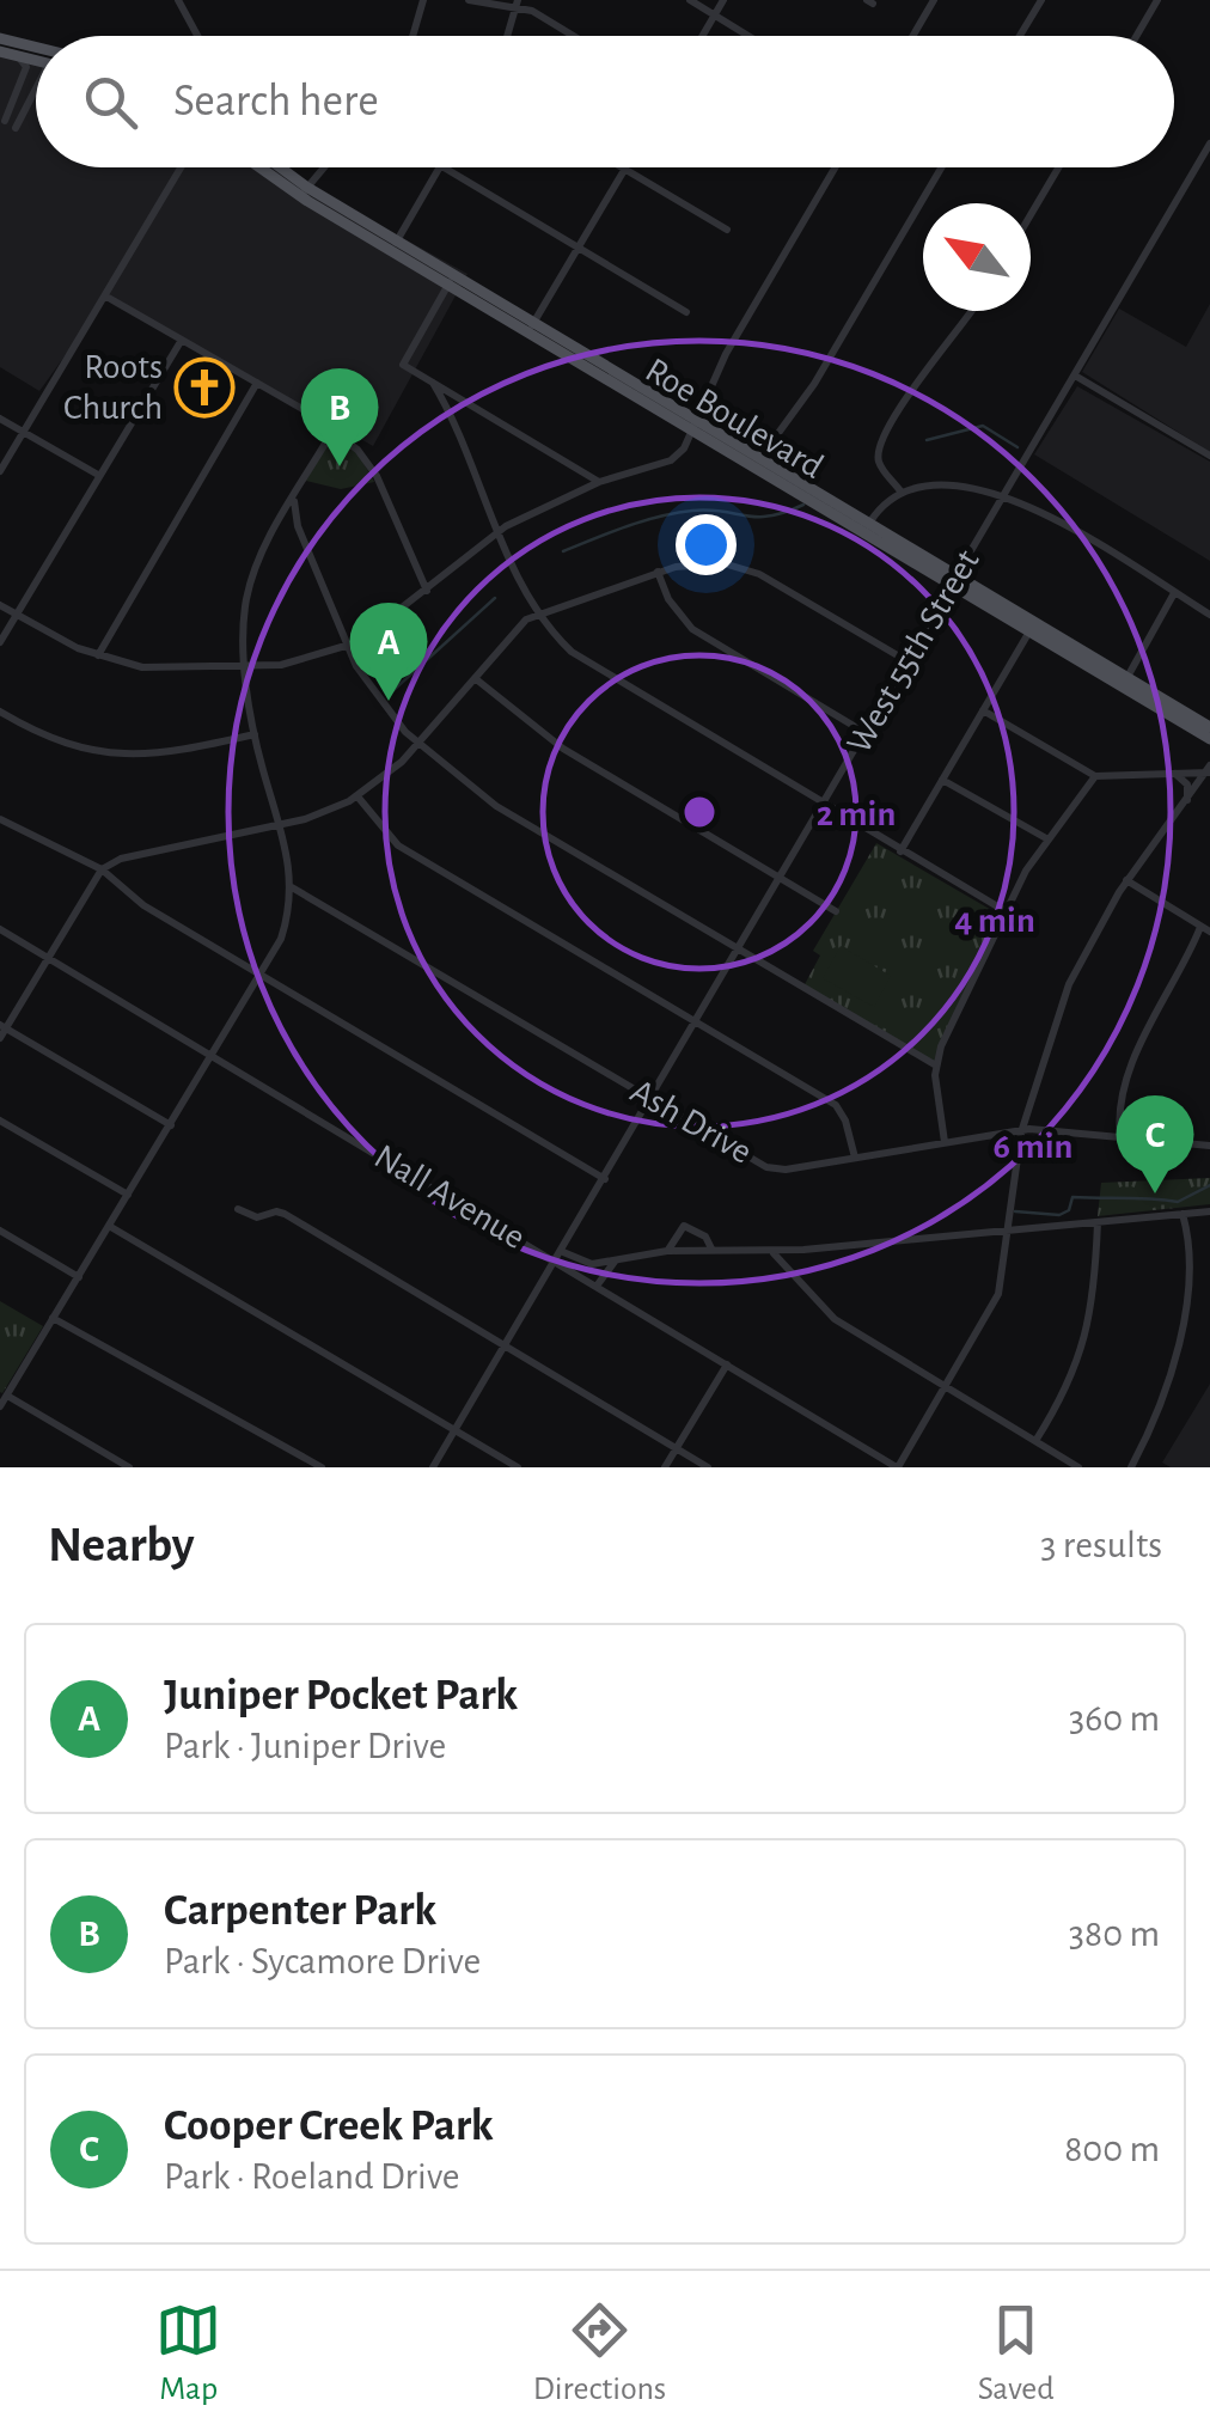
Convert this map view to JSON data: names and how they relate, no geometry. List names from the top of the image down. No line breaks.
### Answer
{"streets":{"main road":["Roe Boulevard"],"street":["West 55th Street","Ash Drive","Nall Avenue"]},"crossings":[["Roe Boulevard","West 55th Street"],["West 55th Street","Ash Drive"],["West 55th Street","Nall Avenue"]],"places":{"church":["Roots Church"]},"north":"top left","page":{"search":"Search here","pins":["B","A","C"],"heading":["Nearby","3 results"],"list":[{"mark":"A","name":"Juniper Pocket Park","note":"Park · Juniper Drive","value":"360 m"},{"mark":"B","name":"Carpenter Park","note":"Park · Sycamore Drive","value":"380 m"},{"mark":"C","name":"Cooper Creek Park","note":"Park · Roeland Drive","value":"800 m"}],"nav":["Map","Directions","Saved"]},"rings":["2 min","4 min","6 min"]}
